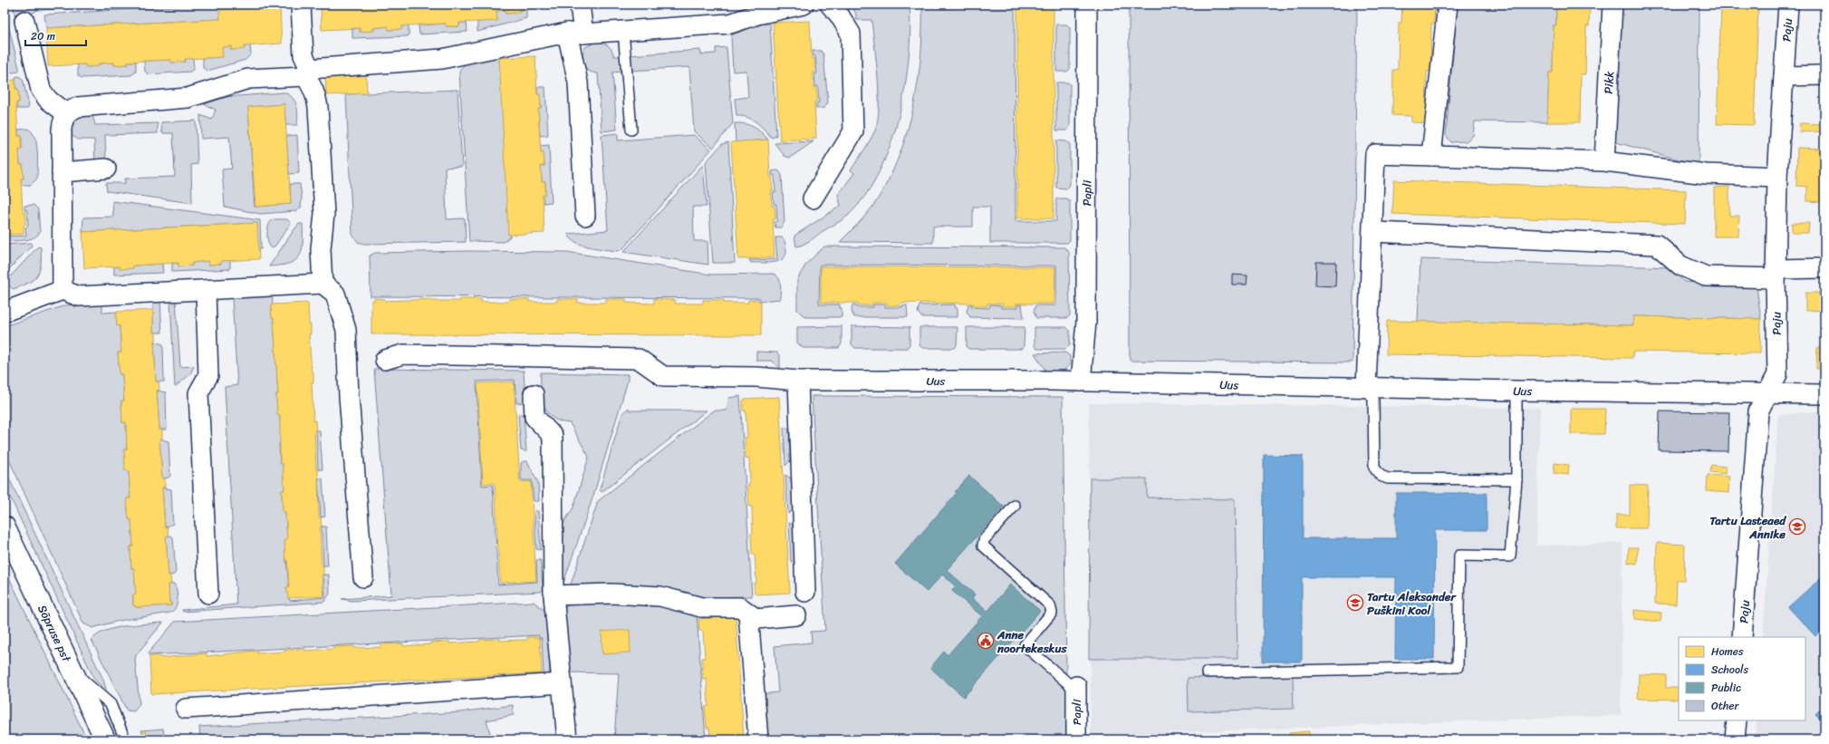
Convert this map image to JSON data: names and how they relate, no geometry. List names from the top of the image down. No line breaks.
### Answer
{"streets":{"main road":["Sõpruse pst"],"street":["Paju","Pikk","Papli","Uus"]},"crossings":[["Paju","Uus"],["Papli","Uus"]],"places":{"school or university":["Tartu Lasteaed Annike","Tartu Aleksander Puškini Kool"],"public building":["Anne noortekeskus"]},"legend":["Homes","Schools","Public","Other"],"scale_bar":"20 m"}
